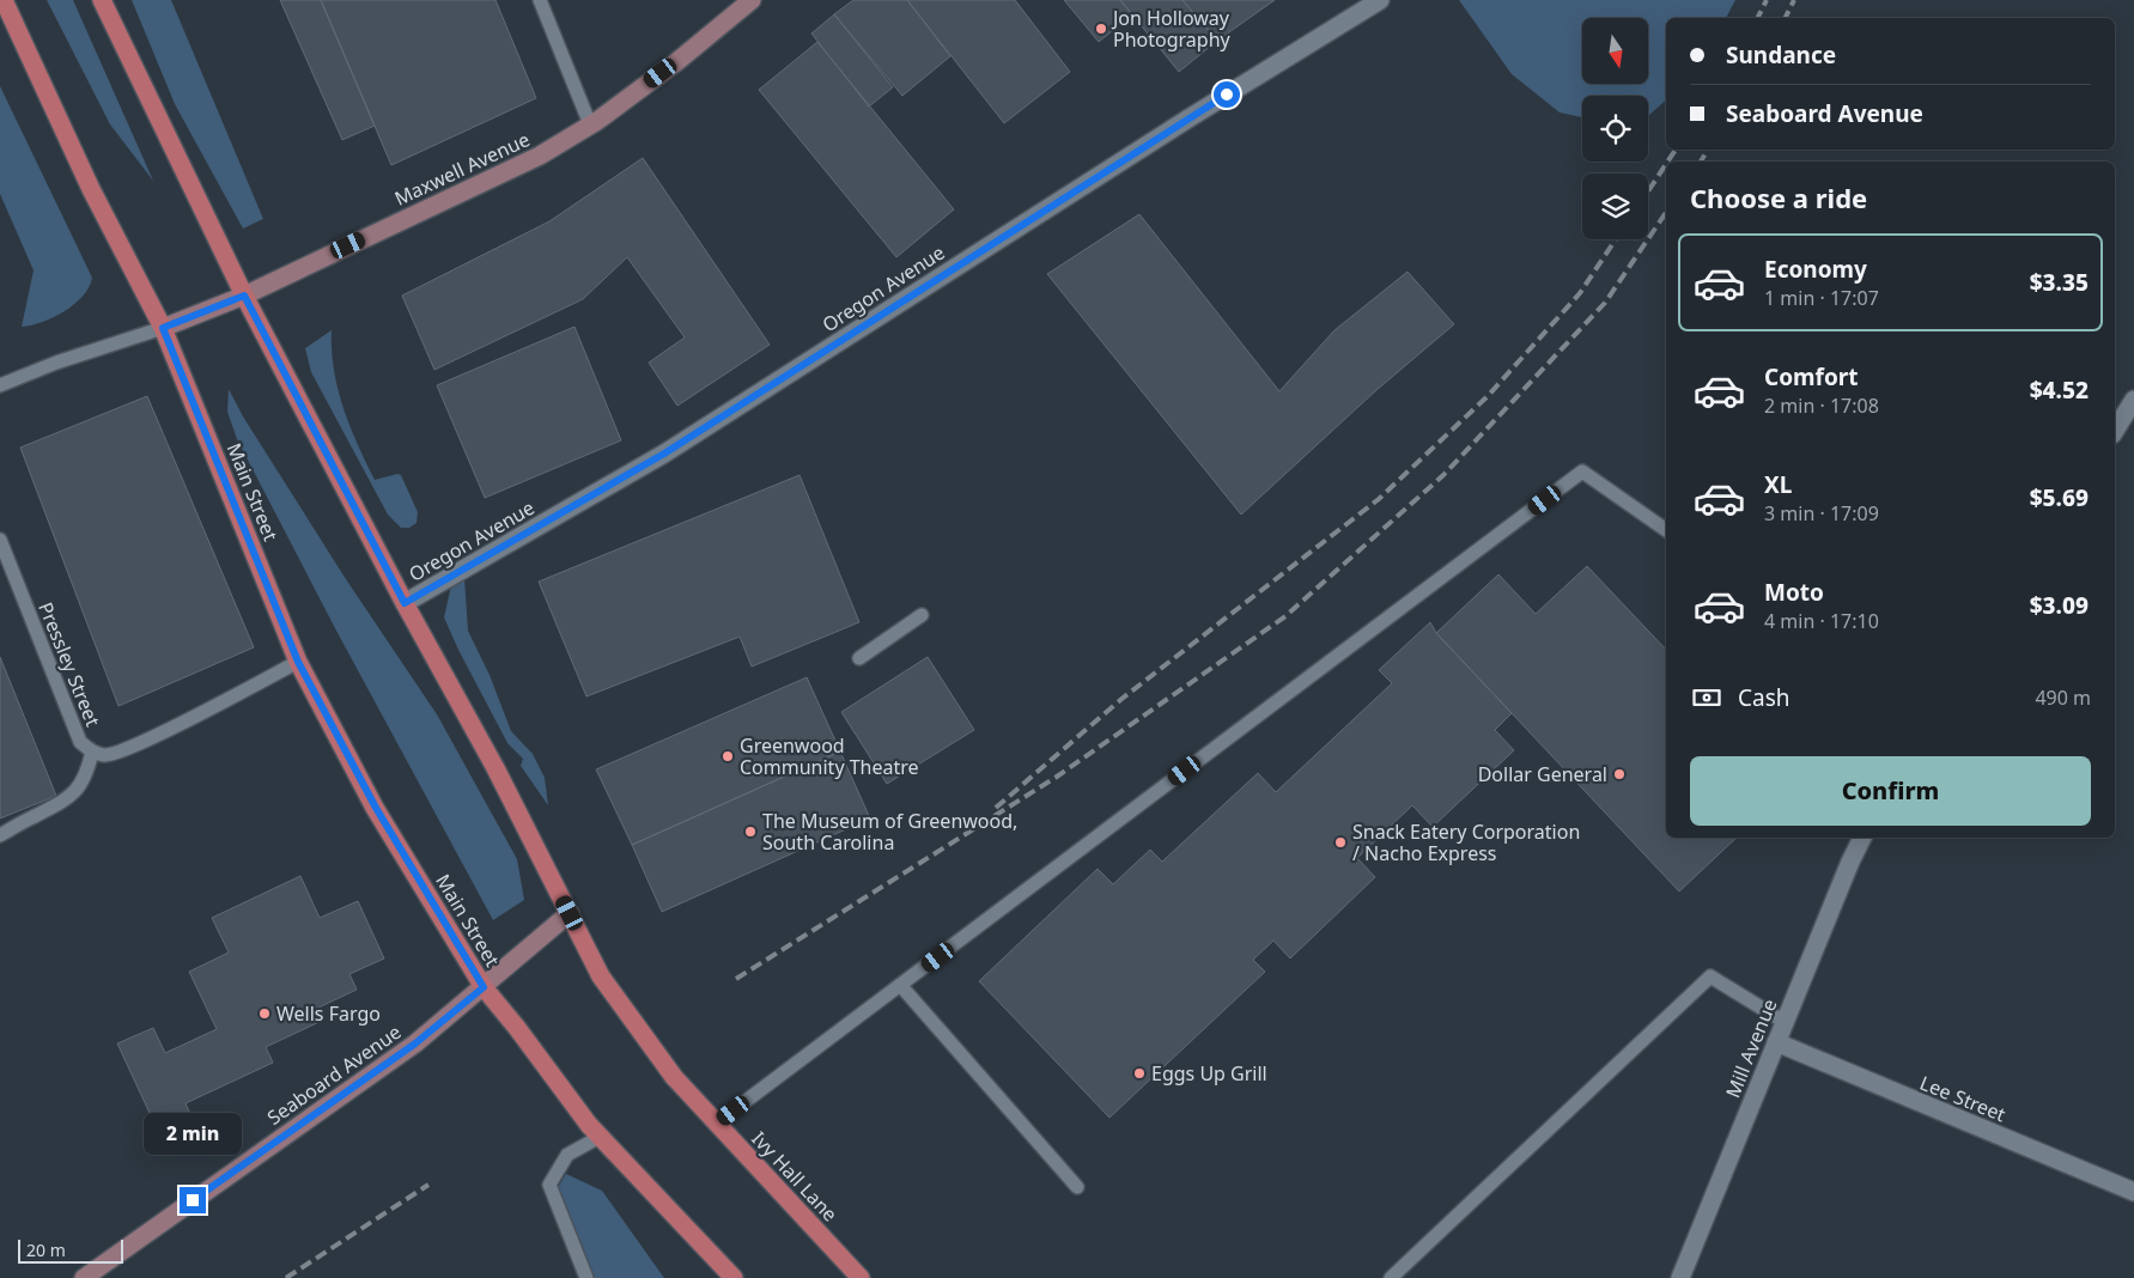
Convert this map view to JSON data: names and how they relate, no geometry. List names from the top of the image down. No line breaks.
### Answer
{"streets":{"main road":["Maxwell Avenue","Main Street","Seaboard Avenue","Ivy Hall Lane"],"street":["Oregon Avenue","Mill Avenue","Lee Street"],"lane":["Pressley Street"]},"crossings":[["Maxwell Avenue","Main Street"],["Main Street","Pressley Street"],["Main Street","Seaboard Avenue"],["Mill Avenue","Lee Street"],["Seaboard Avenue","Ivy Hall Lane"]],"places":["Jon Holloway Photography","Greenwood Community Theatre","Dollar General","The Museum of Greenwood, South Carolina","Snack Eatery Corporation / Nacho Express","Wells Fargo","Eggs Up Grill"],"scale_bar":"20 m","north":"bottom","page":{"banner":["Sundance","Seaboard Avenue"],"heading":"Choose a ride","list":[{"name":"Economy","note":"1 min · 17:07","value":"$3.35"},{"name":"Comfort","note":"2 min · 17:08","value":"$4.52"},{"name":"XL","note":"3 min · 17:09","value":"$5.69"},{"name":"Moto","note":"4 min · 17:10","value":"$3.09"}],"pay":["Cash","490 m"],"buttons":"Confirm","bubble":"2 min","scale":"20 m"}}
